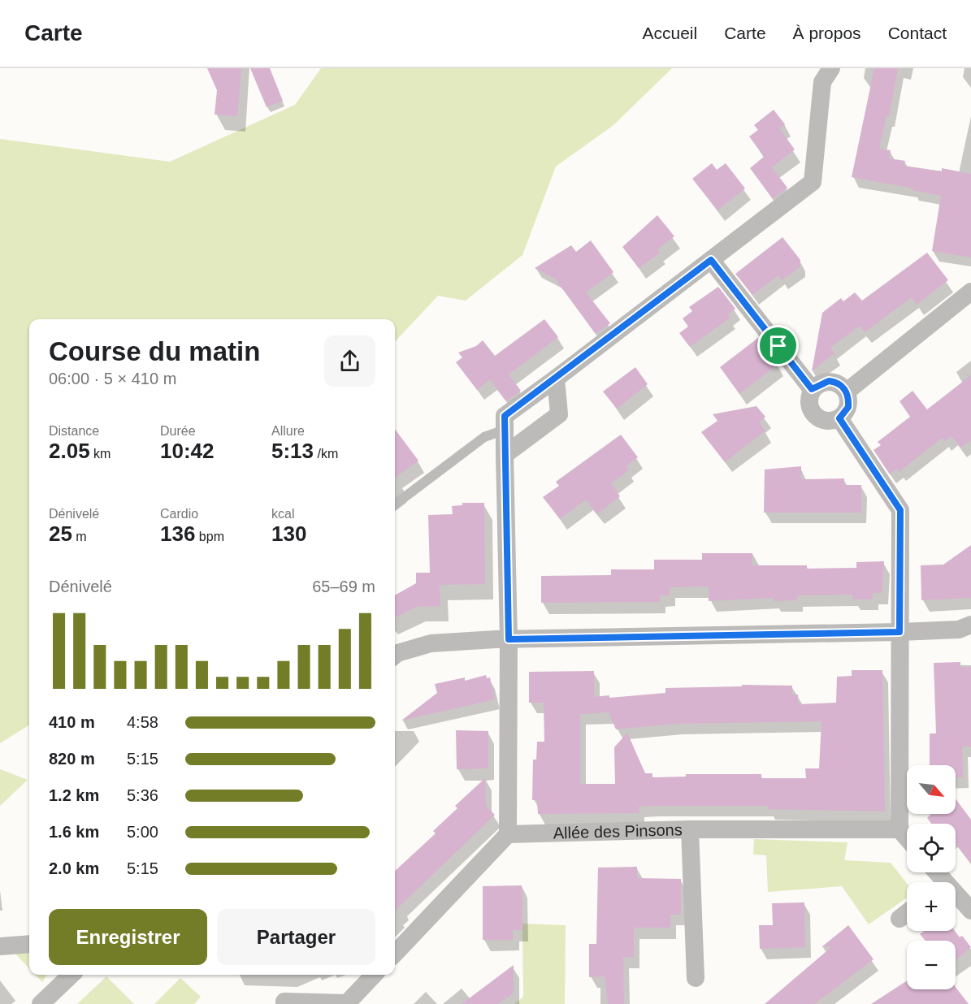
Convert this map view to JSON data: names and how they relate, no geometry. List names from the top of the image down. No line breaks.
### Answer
{"streets":{"street":["Allée des Pinsons"]},"north":"bottom right","page":{"header":"Carte","nav":["Accueil","Carte","À propos","Contact"],"heading":["Course du matin","06:00 · 5 × 410 m"],"stats":[["Distance","2.05 km"],["Durée","10:42"],["Allure","5:13 /km"],["Dénivelé","25 m"],["Cardio","136 bpm"],["kcal","130"]],"chart":["Dénivelé","65–69 m"],"list":[{"name":"410 m","note":"4:58"},{"name":"820 m","note":"5:15"},{"name":"1.2 km","note":"5:36"},{"name":"1.6 km","note":"5:00"},{"name":"2.0 km","note":"5:15"}],"map_buttons":["+","−"],"buttons":["Enregistrer","Partager"]}}
